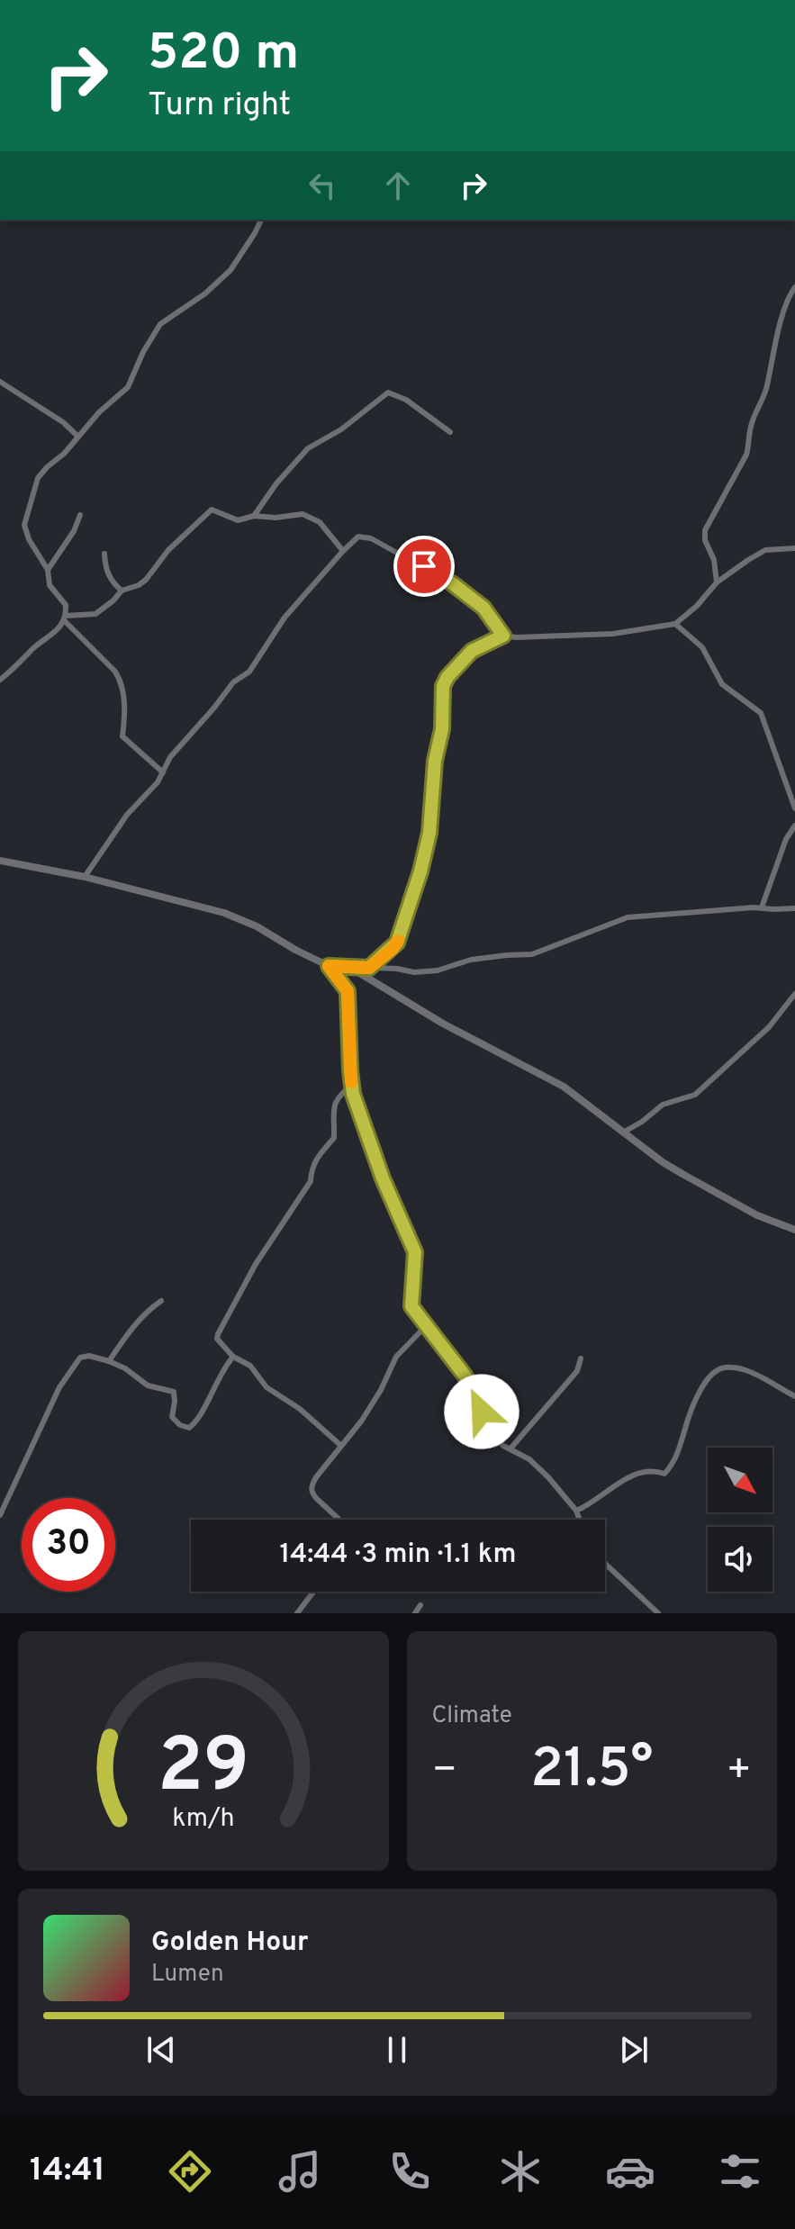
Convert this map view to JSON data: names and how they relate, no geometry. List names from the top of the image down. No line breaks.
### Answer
{"north":"bottom right","page":{"turn":["520 m","Turn right"],"limit":"30","trip":"14:44 · 3 min · 1.1 km","tile":"Climate","heat":["−","21.5°","+"],"song":["Golden Hour","Lumen"],"tabs":"14:41","gauge":["29","km/h"]}}
